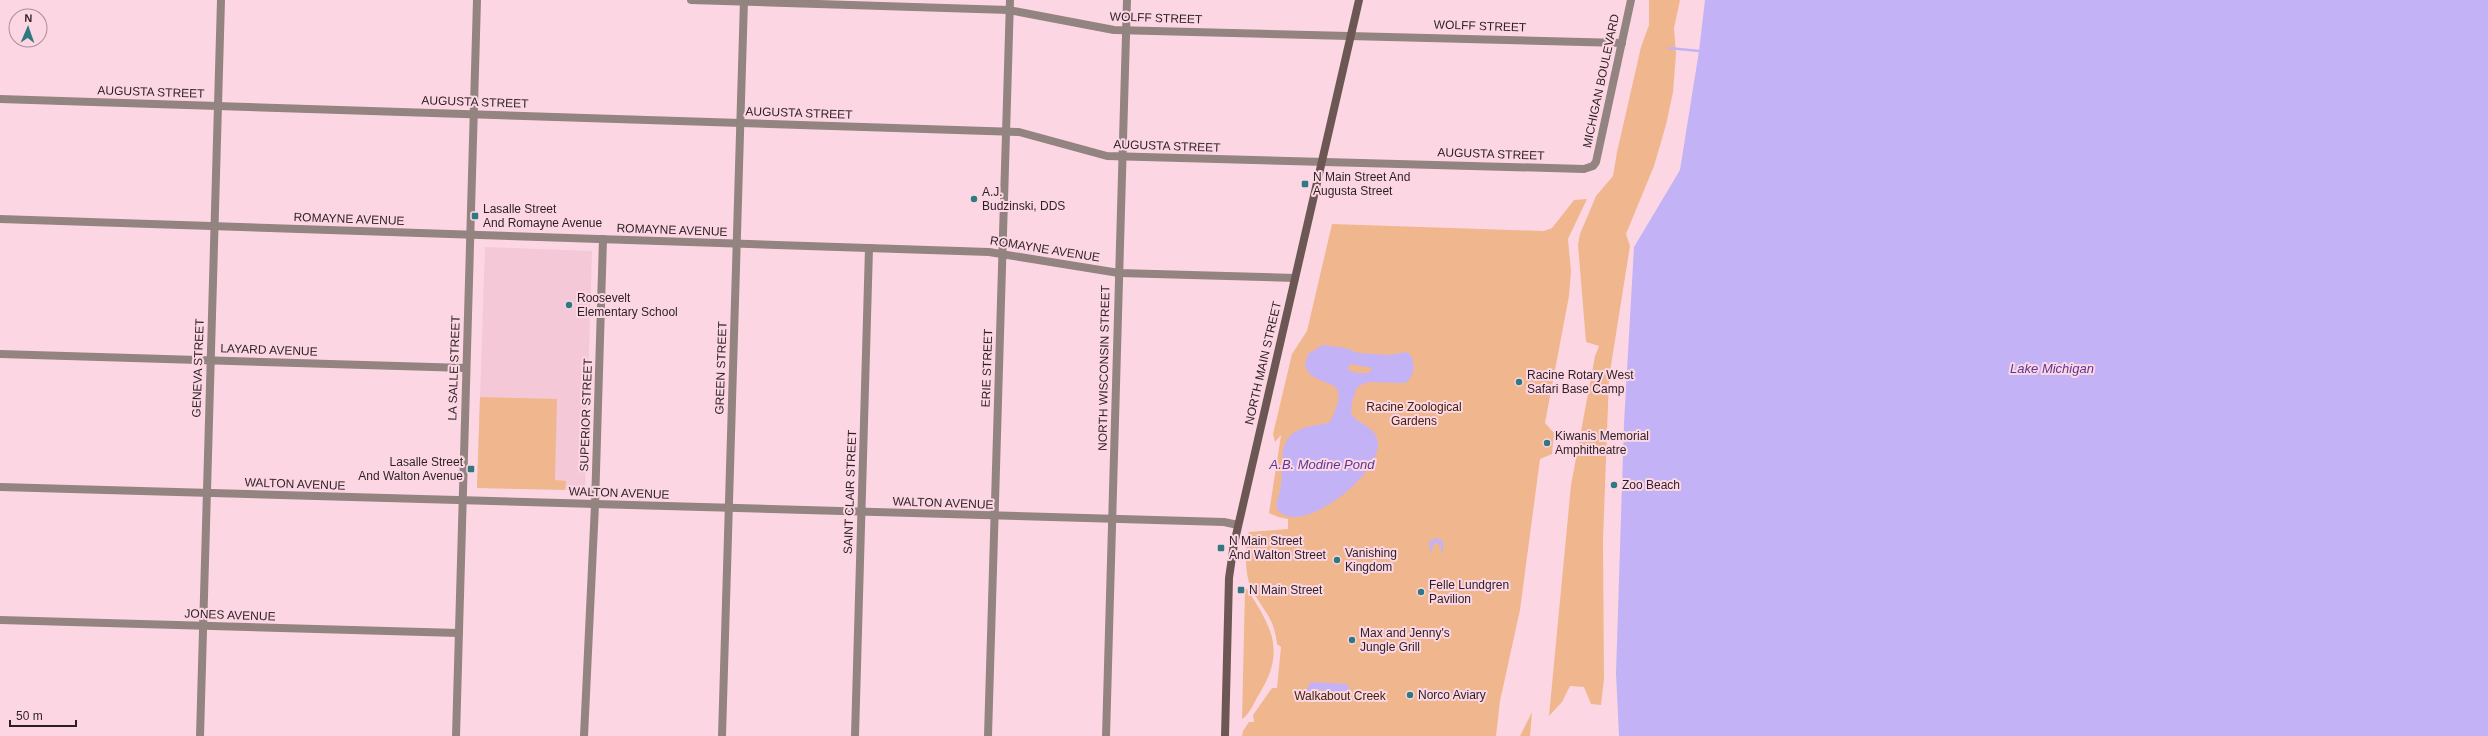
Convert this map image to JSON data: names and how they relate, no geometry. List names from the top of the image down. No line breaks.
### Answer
{"streets":{"main road":["NORTH MAIN STREET"],"street":["WOLFF STREET","MICHIGAN BOULEVARD","AUGUSTA STREET","ROMAYNE AVENUE","LAYARD AVENUE","GENEVA STREET","LA SALLE STREET","GREEN STREET","ERIE STREET","NORTH WISCONSIN STREET","SUPERIOR STREET","WALTON AVENUE","SAINT CLAIR STREET","JONES AVENUE"]},"crossings":[["WOLFF STREET","MICHIGAN BOULEVARD"],["WOLFF STREET","NORTH MAIN STREET"],["WOLFF STREET","GREEN STREET"],["WOLFF STREET","ERIE STREET"],["WOLFF STREET","NORTH WISCONSIN STREET"],["MICHIGAN BOULEVARD","AUGUSTA STREET"],["AUGUSTA STREET","NORTH MAIN STREET"],["AUGUSTA STREET","GENEVA STREET"],["AUGUSTA STREET","LA SALLE STREET"],["AUGUSTA STREET","GREEN STREET"],["AUGUSTA STREET","ERIE STREET"],["AUGUSTA STREET","NORTH WISCONSIN STREET"],["ROMAYNE AVENUE","NORTH MAIN STREET"],["ROMAYNE AVENUE","GENEVA STREET"],["ROMAYNE AVENUE","LA SALLE STREET"],["ROMAYNE AVENUE","GREEN STREET"],["ROMAYNE AVENUE","ERIE STREET"],["ROMAYNE AVENUE","NORTH WISCONSIN STREET"],["ROMAYNE AVENUE","SUPERIOR STREET"],["ROMAYNE AVENUE","SAINT CLAIR STREET"],["LAYARD AVENUE","GENEVA STREET"],["LAYARD AVENUE","LA SALLE STREET"],["NORTH MAIN STREET","WALTON AVENUE"],["GENEVA STREET","WALTON AVENUE"],["GENEVA STREET","JONES AVENUE"],["LA SALLE STREET","WALTON AVENUE"],["LA SALLE STREET","JONES AVENUE"],["GREEN STREET","WALTON AVENUE"],["ERIE STREET","WALTON AVENUE"],["NORTH WISCONSIN STREET","WALTON AVENUE"],["SUPERIOR STREET","WALTON AVENUE"],["WALTON AVENUE","SAINT CLAIR STREET"]],"water":["Lake Michigan","A.B. Modine Pond"],"parks":["Racine Zoological Gardens","Walkabout Creek"],"places":{"transit":["N Main Street And Augusta Street","Lasalle Street And Romayne Avenue","Lasalle Street And Walton Avenue","N Main Street And Walton Street","N Main Street"],"other":["A.J. Budzinski, DDS","Roosevelt Elementary School","Racine Rotary West Safari Base Camp","Kiwanis Memorial Amphitheatre","Zoo Beach","Vanishing Kingdom","Felle Lundgren Pavilion","Max and Jenny's Jungle Grill","Norco Aviary"]},"scale_bar":"50 m","north":"top"}
